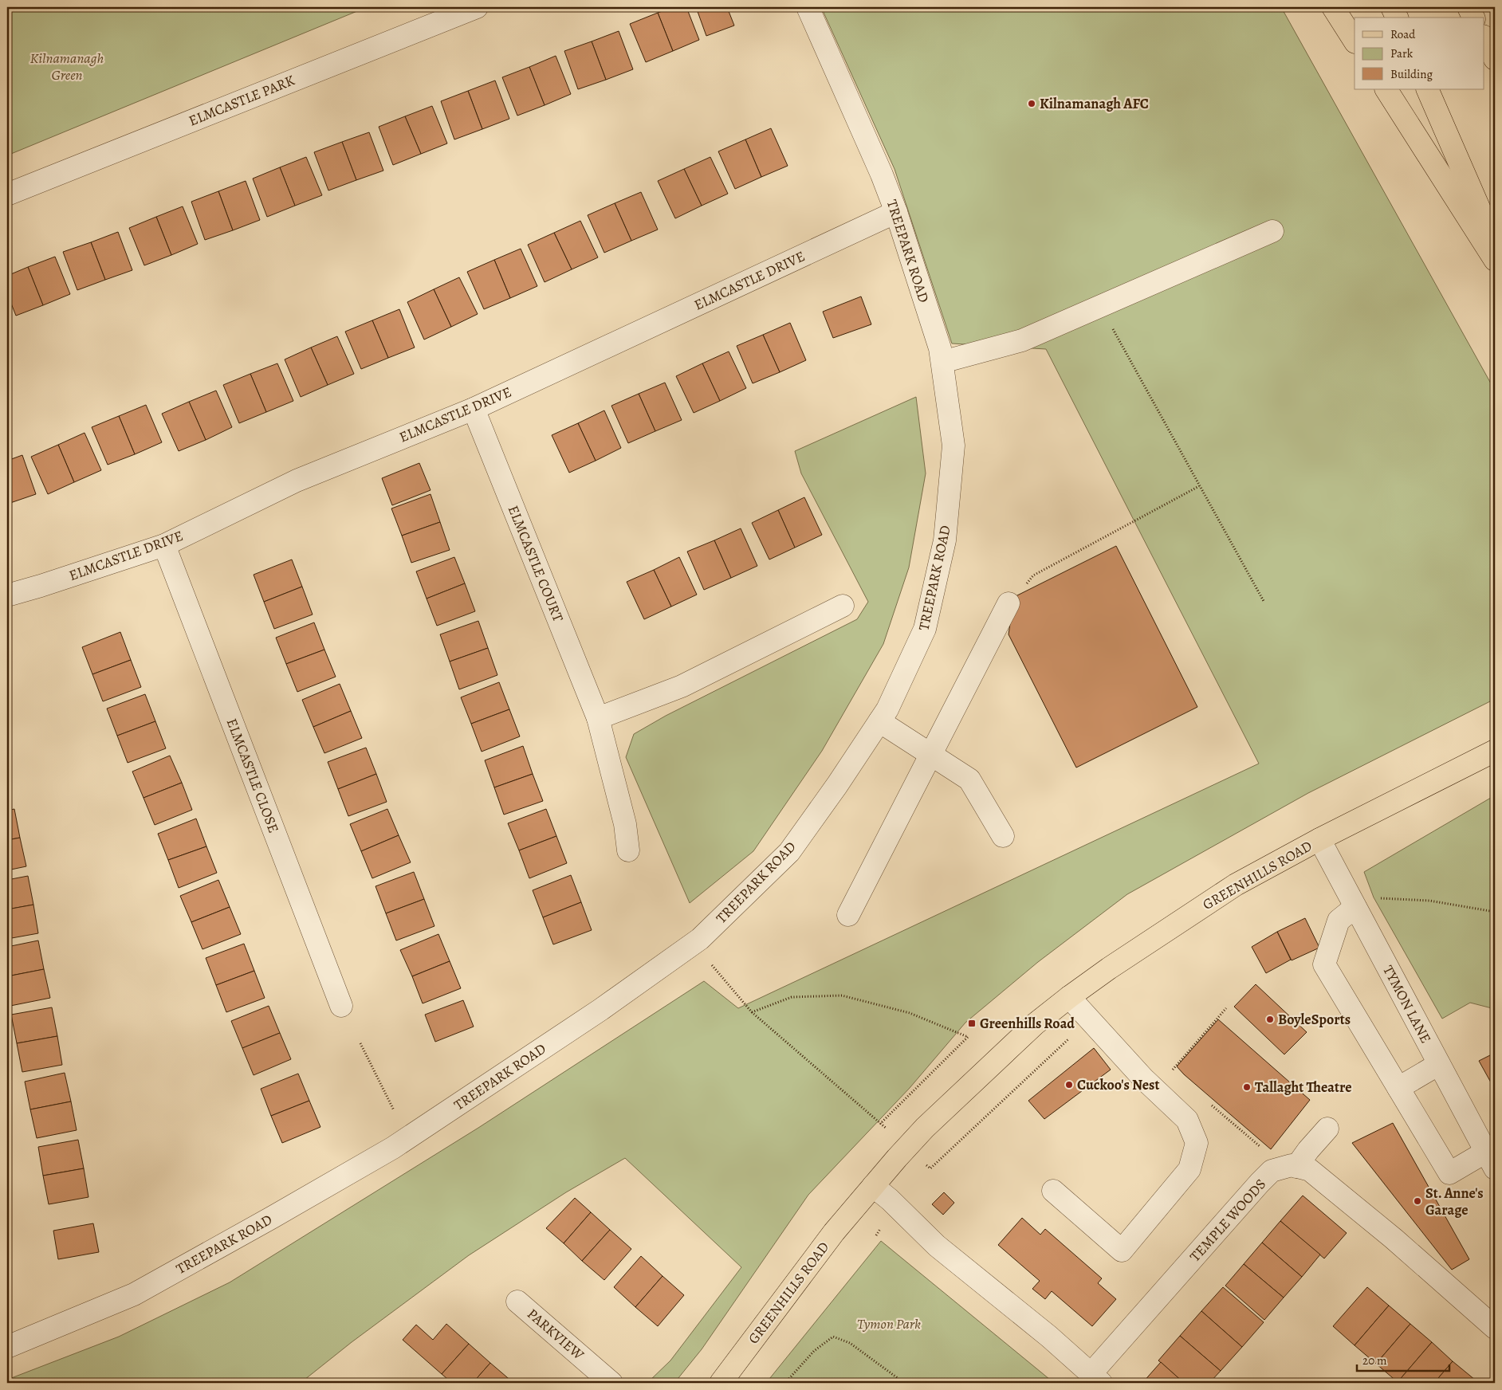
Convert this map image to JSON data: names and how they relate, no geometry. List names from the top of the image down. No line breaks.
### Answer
{"streets":{"main road":["GREENHILLS ROAD"],"street":["ELMCASTLE PARK","TREEPARK ROAD","ELMCASTLE DRIVE","ELMCASTLE COURT","ELMCASTLE CLOSE","TYMON LANE","TEMPLE WOODS","PARKVIEW"]},"crossings":[["TREEPARK ROAD","ELMCASTLE DRIVE"],["ELMCASTLE DRIVE","ELMCASTLE COURT"],["ELMCASTLE DRIVE","ELMCASTLE CLOSE"],["GREENHILLS ROAD","TYMON LANE"],["GREENHILLS ROAD","TEMPLE WOODS"]],"parks":["Kilnamanagh Green","Tymon Park"],"places":{"other":["Kilnamanagh AFC","BoyleSports","Cuckoo's Nest","Tallaght Theatre","St. Anne's Garage"],"transit":["Greenhills Road"]},"legend":["Road","Park","Building"],"scale_bar":"20 m"}
